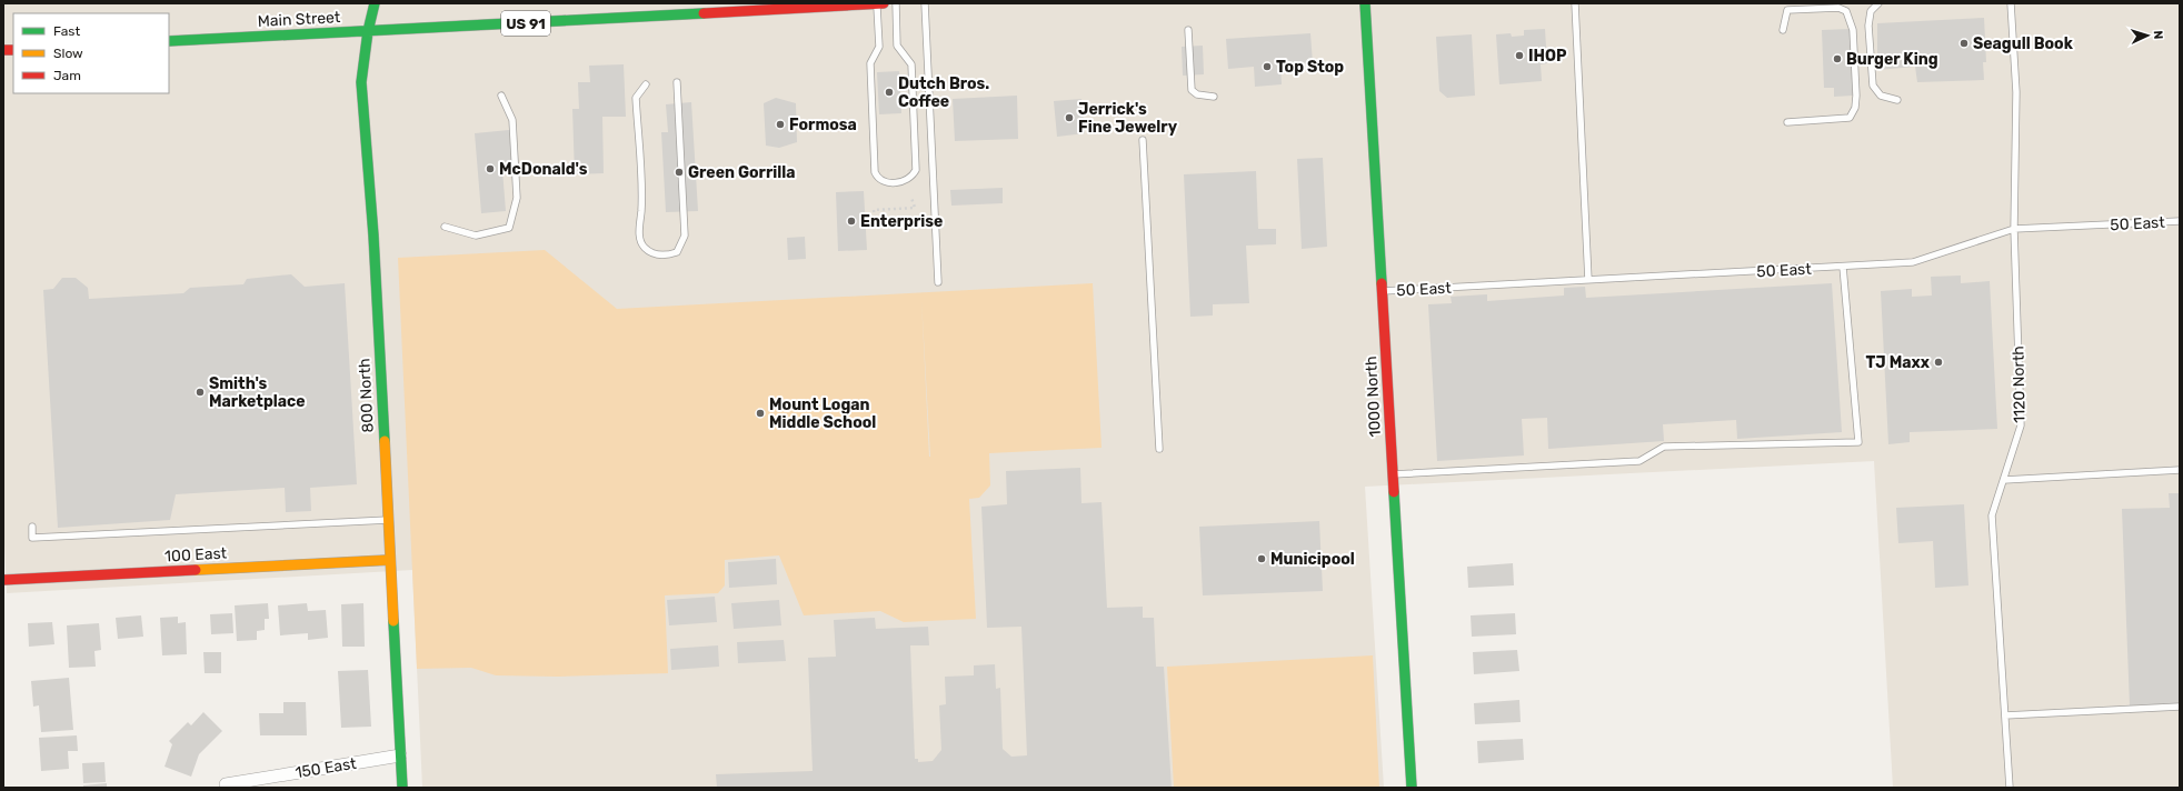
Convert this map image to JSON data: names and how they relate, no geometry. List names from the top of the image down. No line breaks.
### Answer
{"streets":{"street":["Main Street","US 91","800 North","1000 North","100 East","150 East"],"lane":["50 East","1120 North"]},"crossings":[["Main Street","800 North"],["50 East","1120 North"],["50 East","1000 North"],["800 North","100 East"],["800 North","150 East"]],"places":["Seagull Book","IHOP","Burger King","Top Stop","Dutch Bros. Coffee","Jerrick's Fine Jewelry","Formosa","McDonald's","Green Gorrilla","Enterprise","TJ Maxx","Smith's Marketplace","Mount Logan Middle School","Municipool"],"legend":["Fast","Slow","Jam"],"north":"right"}
